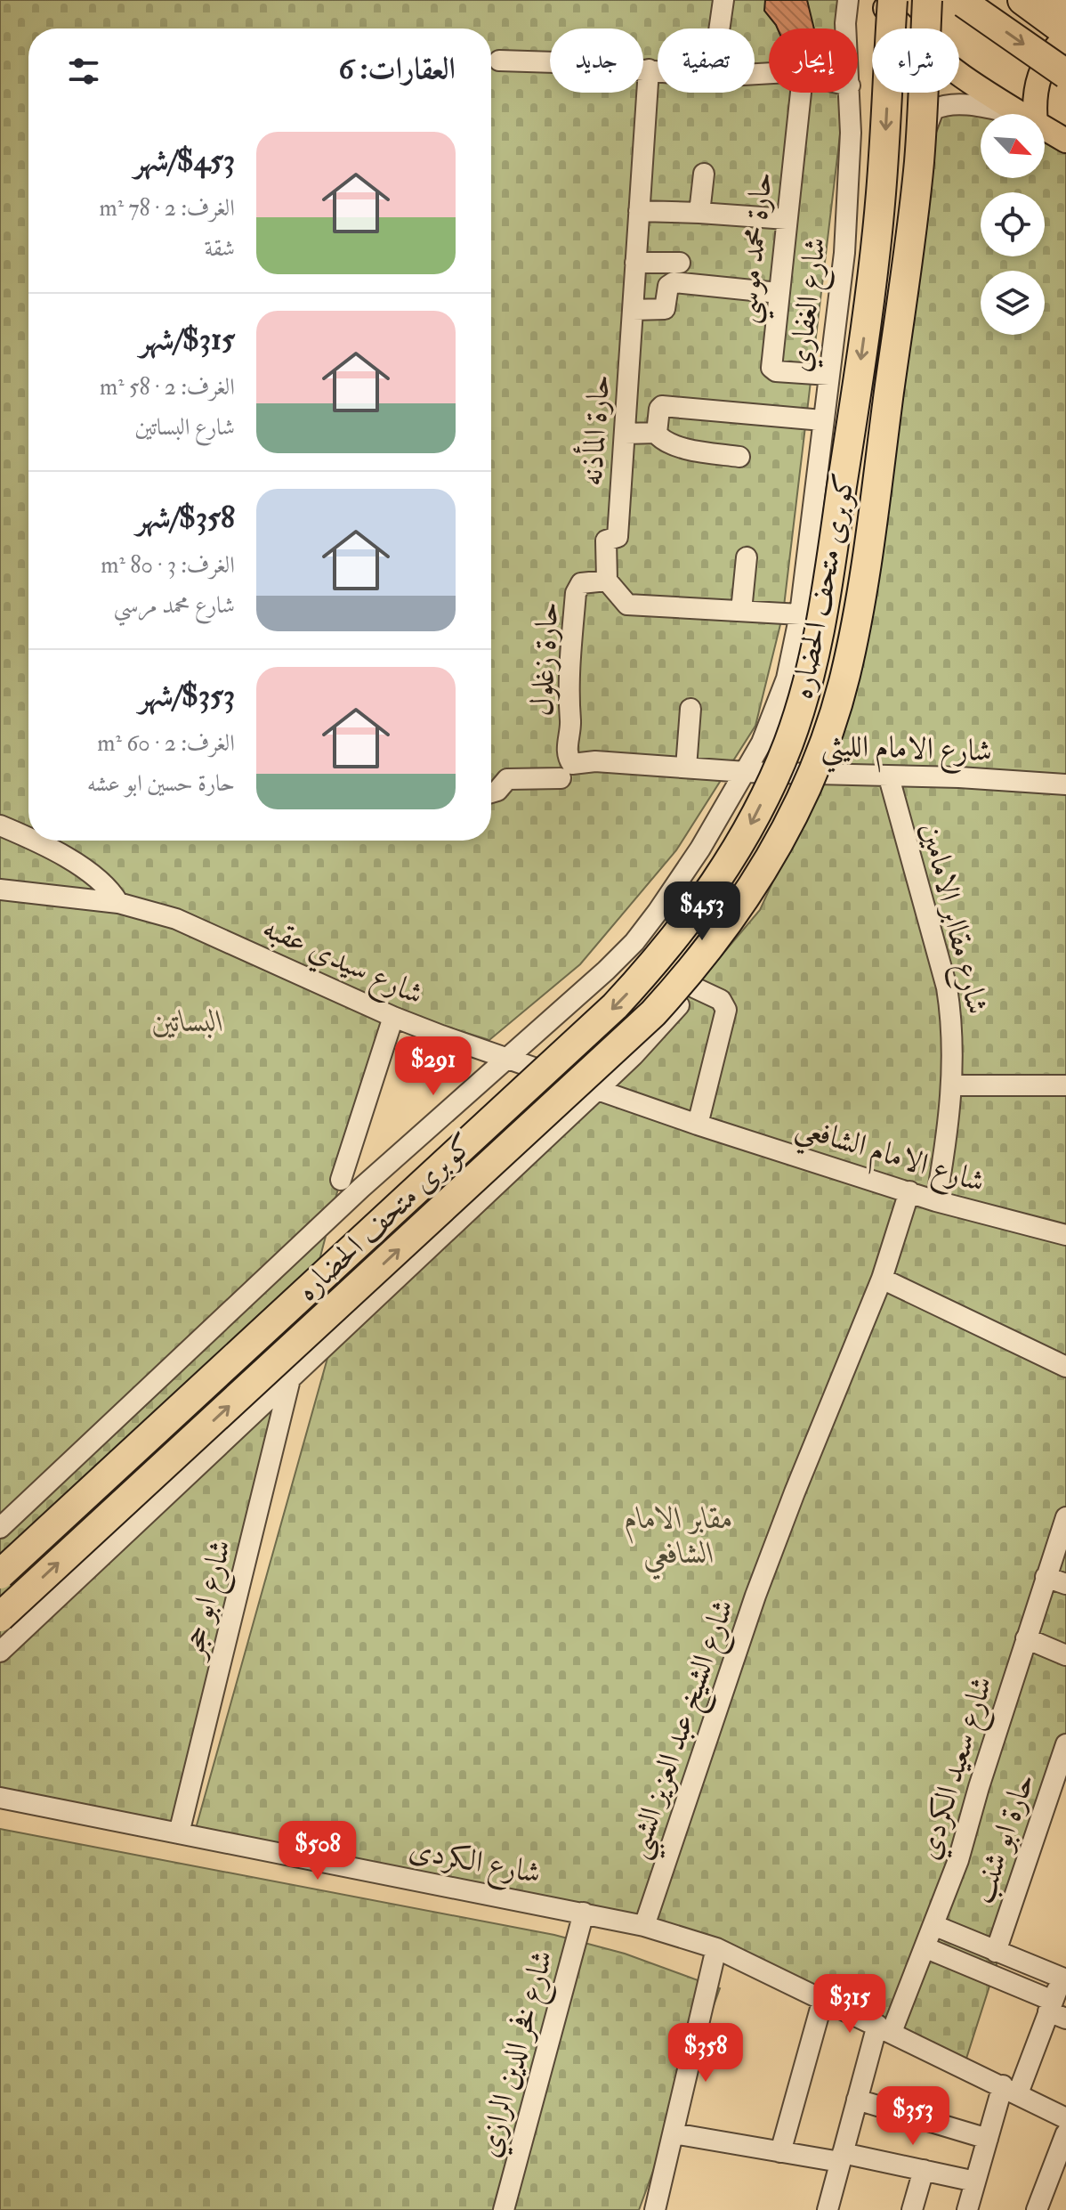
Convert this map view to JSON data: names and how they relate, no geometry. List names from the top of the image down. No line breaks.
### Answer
{"streets":{"highway":["كوبرى متحف الحضاره"],"street":["حارة محمد موسي","شارع الغفاري","حارة المأذنه","حارة زغلول","شارع الامام الليثي","شارع مقاابر الامامين","شارع سيدي عقبه","شارع الامام الشافعي","شارع ابو حجر","شارع الشيخ عبد العزيز الشبي","شارع سعيد الكردي","حارة ابو شنب","شارع الكردى","شارع فخر الدين الرازي"]},"crossings":[["حارة محمد موسي","شارع الغفاري"],["شارع الغفاري","شارع الامام الليثي"],["شارع الغفاري","شارع سيدي عقبه"],["حارة المأذنه","حارة زغلول"],["شارع الامام الليثي","شارع مقاابر الامامين"],["شارع مقاابر الامامين","شارع الامام الشافعي"],["شارع سيدي عقبه","شارع الامام الشافعي"],["شارع الامام الشافعي","شارع الشيخ عبد العزيز الشبي"],["شارع ابو حجر","شارع الكردى"],["شارع الشيخ عبد العزيز الشبي","شارع الكردى"],["شارع سعيد الكردي","شارع الكردى"],["شارع الكردى","شارع فخر الدين الرازي"]],"parks":["البساتين","مقابر الامام الشافعي"],"north":"bottom right","page":{"chip":["شراء","إيجار","تصفية","جديد"],"heading":"العقارات: 6","list":[{"name":"$453/شهر","note":"الغرف: 2 · 78 m² · شقة"},{"name":"$315/شهر","note":"الغرف: 2 · 58 m² · شارع البساتين"},{"name":"$358/شهر","note":"الغرف: 3 · 80 m² · شارع محمد مرسي"},{"name":"$353/شهر","note":"الغرف: 2 · 60 m² · حارة حسين ابو عشه"}],"price":["$453","$291","$508","$315","$358","$353"]}}
